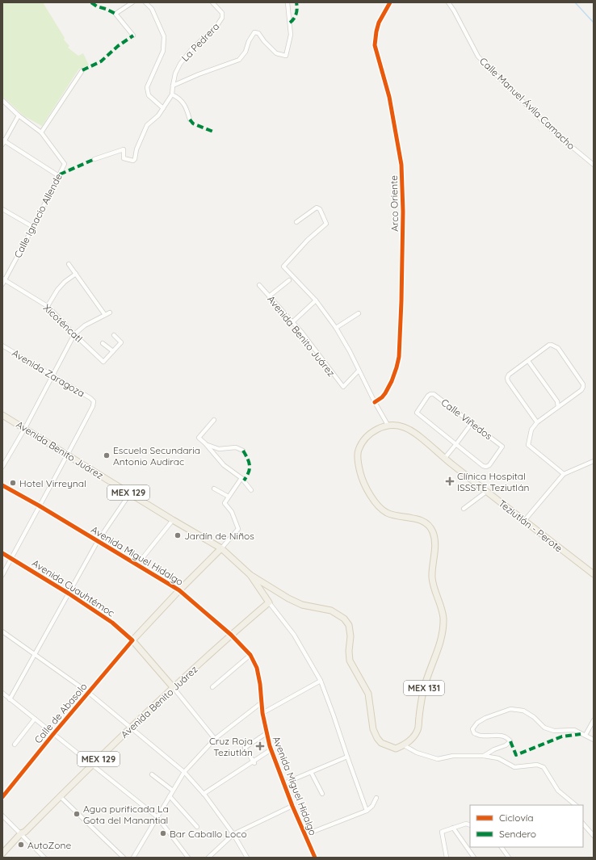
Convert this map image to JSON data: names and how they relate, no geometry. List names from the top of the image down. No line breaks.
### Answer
{"streets":{"main road":["Avenida Benito Juárez","MEX 129","Teziutlán - Perote","Avenida Cuauhtémoc","MEX 131","Calle de Abasolo"],"street":["La Pedrera","Calle Manuel Ávila Camacho","Arco Oriente","Calle Ignacio Allende","Xicoténcatl","Avenida Zaragoza","Calle Viñedos","Avenida Miguel Hidalgo"]},"crossings":[["Calle Ignacio Allende","Xicoténcatl"],["Avenida Benito Juárez","Avenida Zaragoza"],["Avenida Benito Juárez","Avenida Miguel Hidalgo"],["Avenida Benito Juárez","Avenida Cuauhtémoc"],["Avenida Benito Juárez","Calle de Abasolo"],["Teziutlán - Perote","MEX 131"],["Avenida Miguel Hidalgo","Calle de Abasolo"],["Avenida Cuauhtémoc","Calle de Abasolo"]],"places":{"other":["Escuela Secundaria Antonio Audirac","Hotel Virreynal","Jardín de Niños","Agua purificada La Gota del Manantial","Bar Caballo Loco","AutoZone"],"health":["Clínica Hospital ISSSTE Teziutlán","Cruz Roja Teziutlán"]},"legend":["Ciclovía","Sendero"]}
